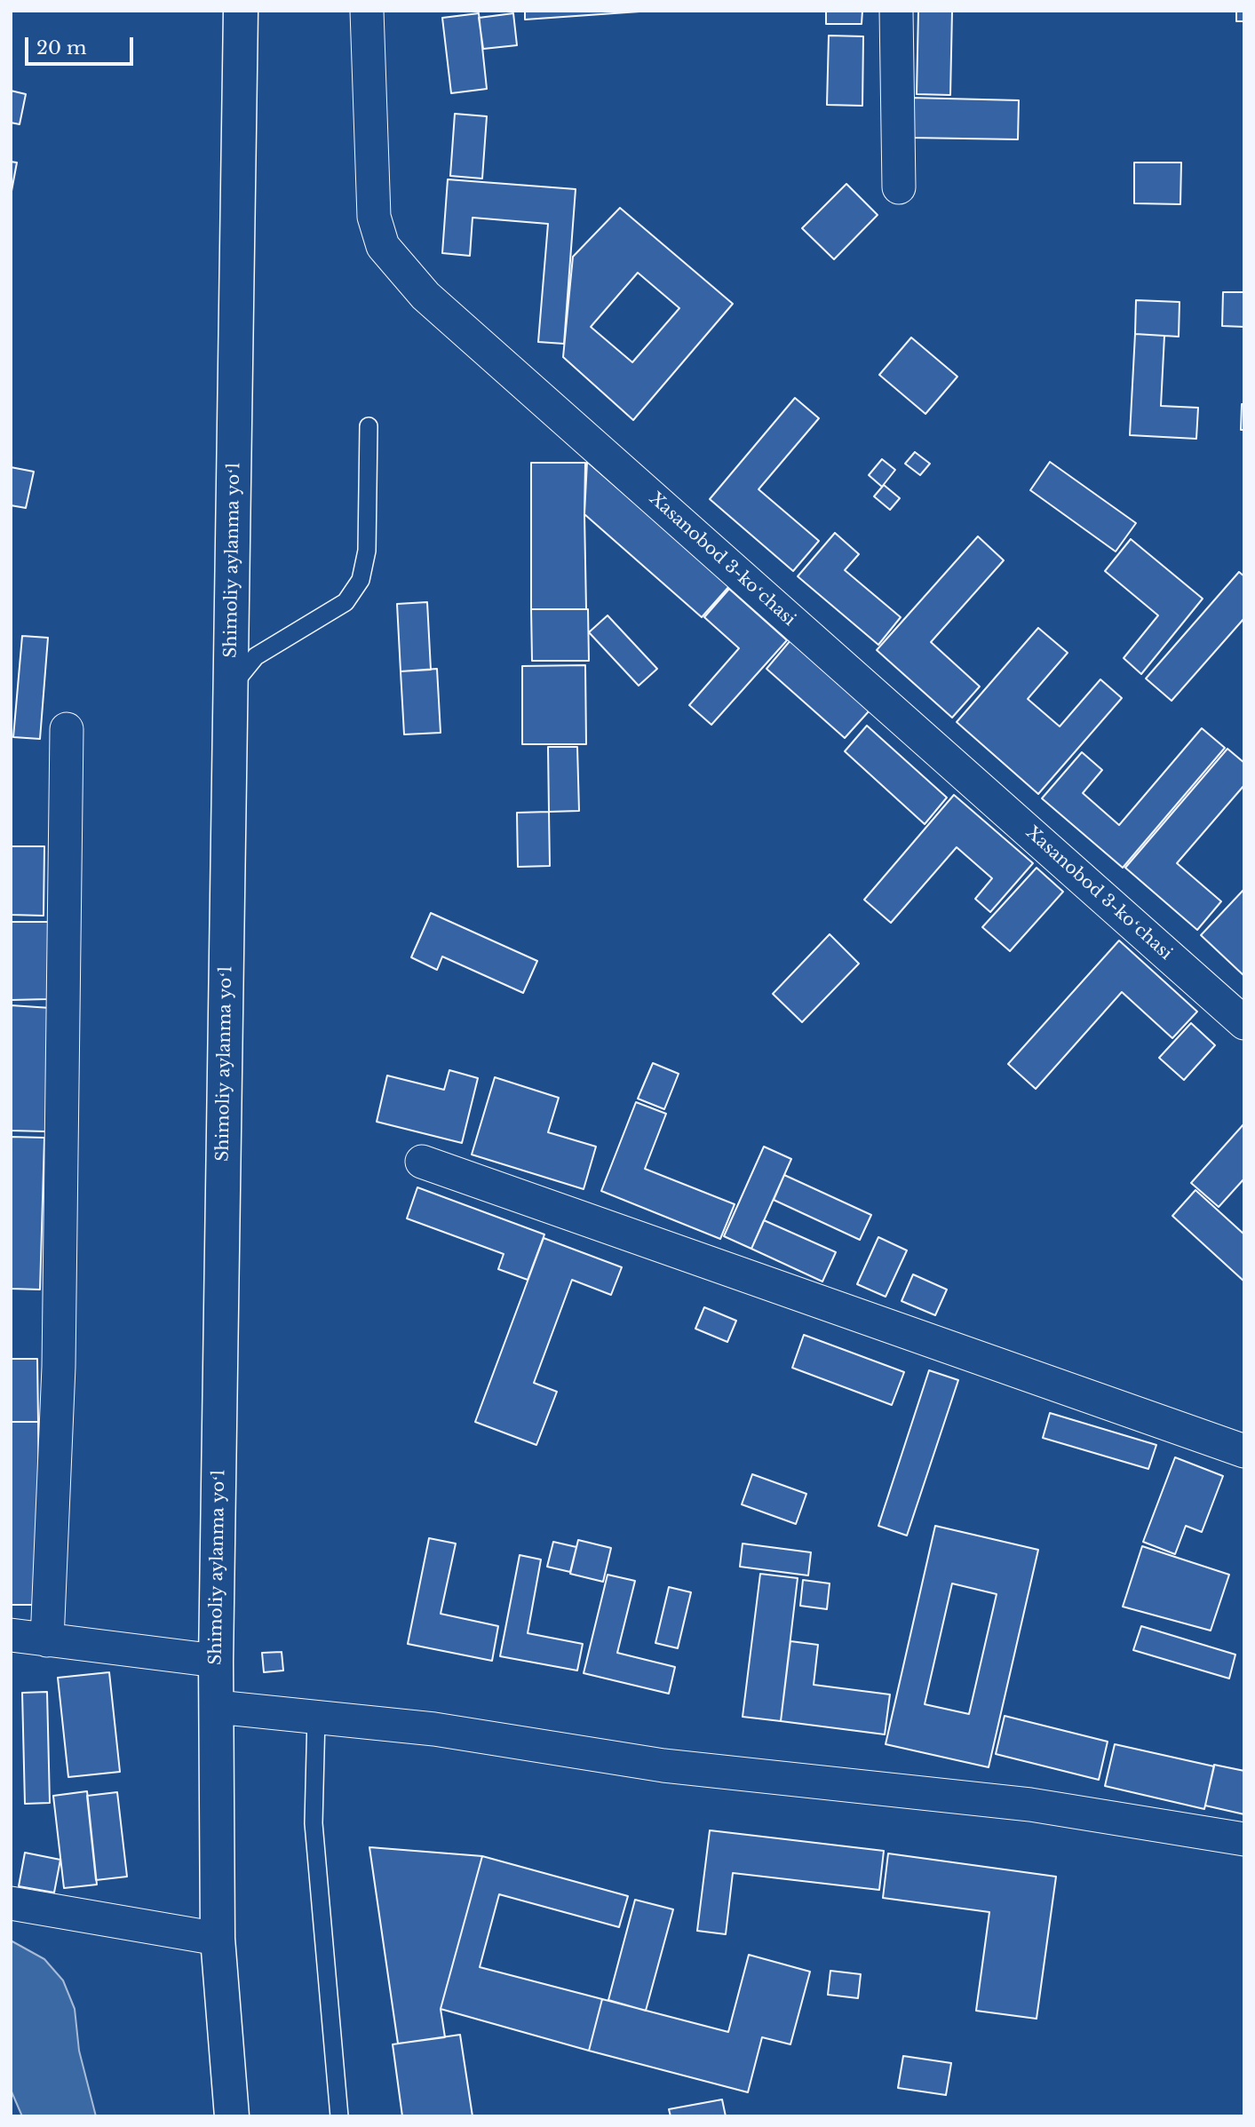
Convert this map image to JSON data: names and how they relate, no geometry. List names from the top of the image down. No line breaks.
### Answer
{"streets":{"main road":["Shimoliy aylanma yoʻl"],"street":["Xasanobod 3-koʻchasi"]},"scale_bar":"20 m"}
